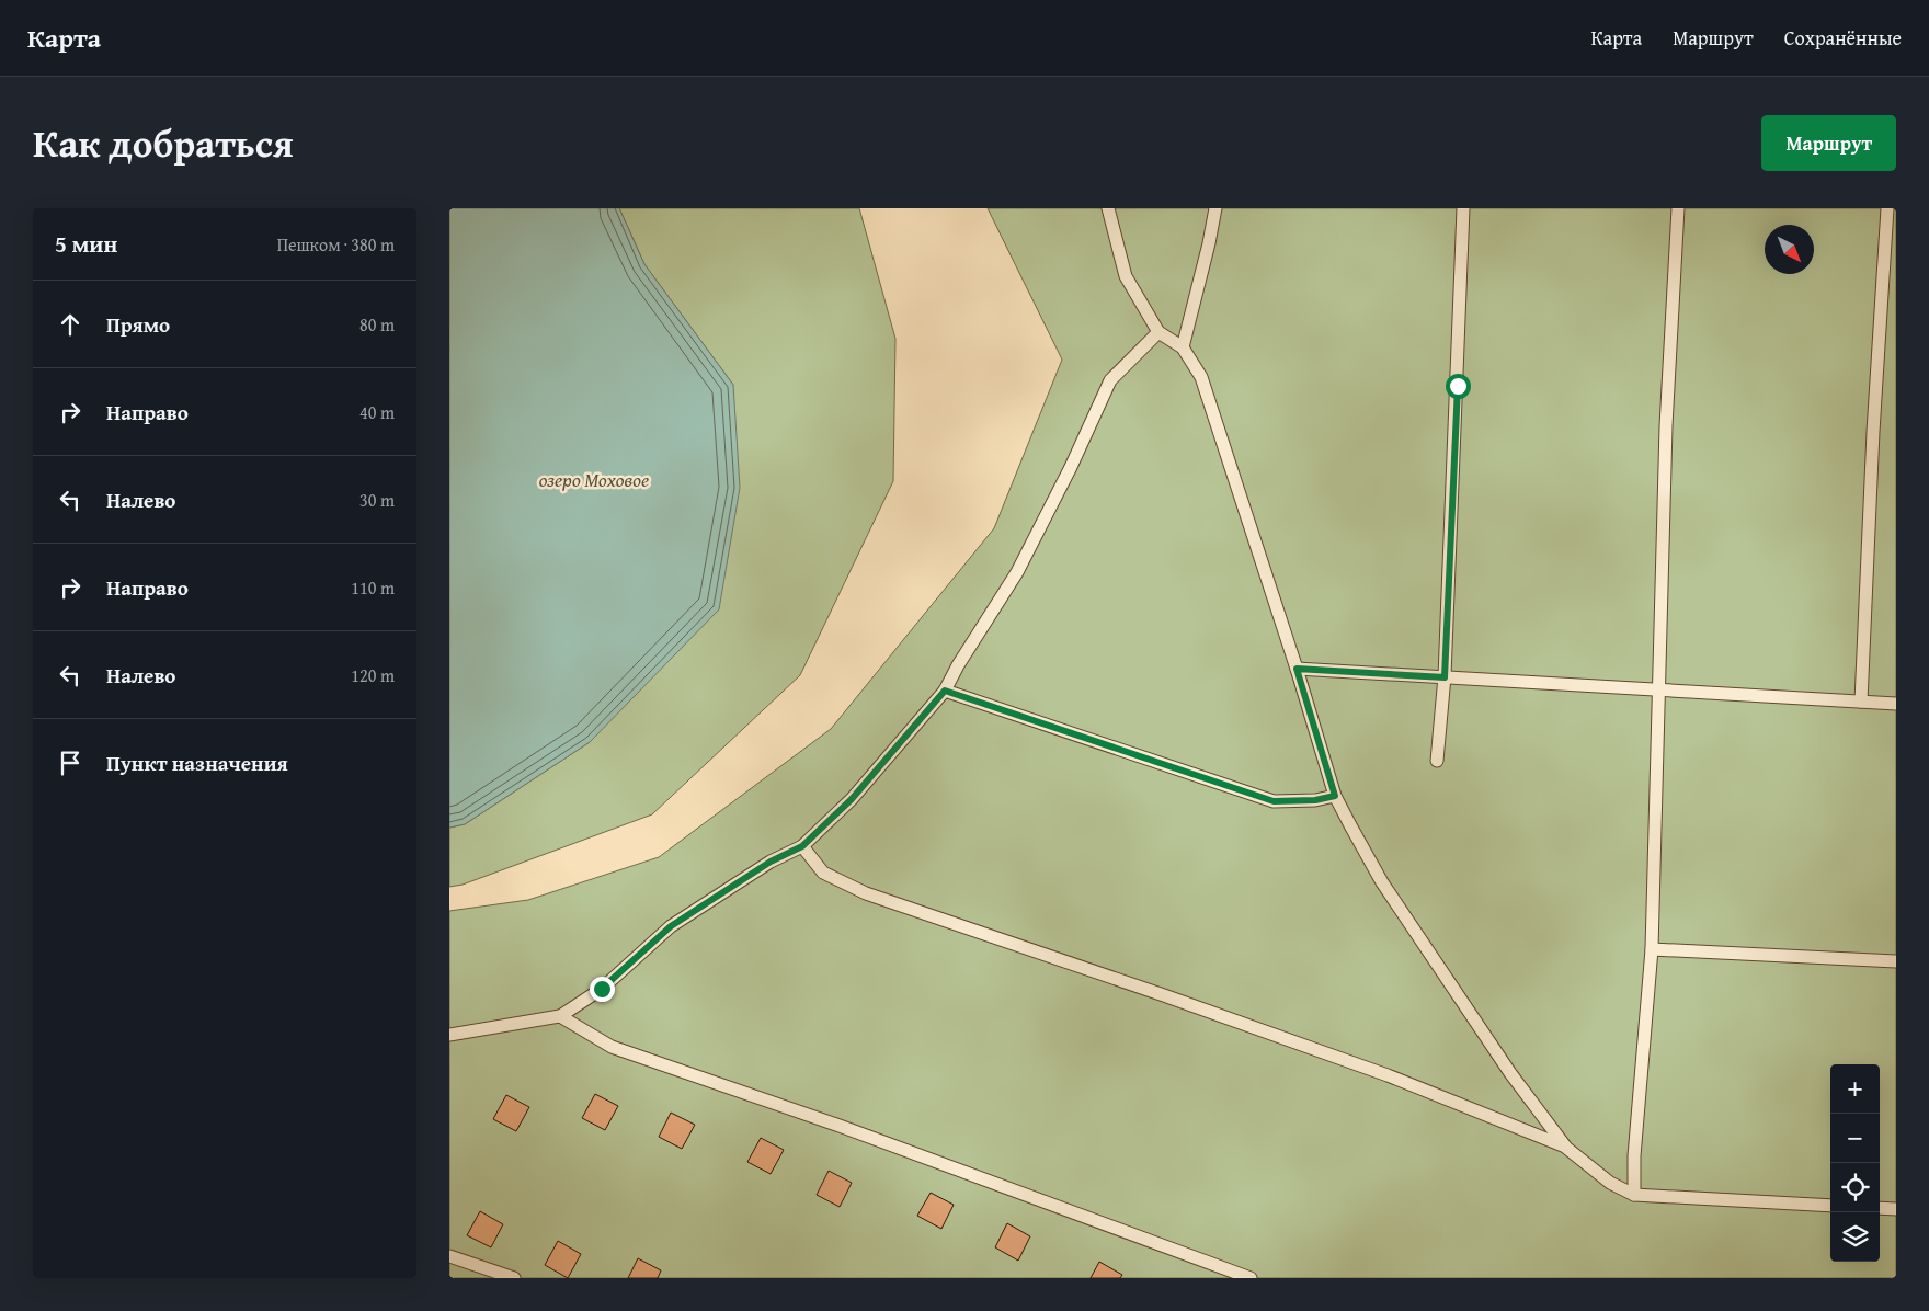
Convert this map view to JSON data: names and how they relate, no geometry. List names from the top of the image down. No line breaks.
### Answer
{"water":["озеро Моховое"],"north":"bottom right","page":{"header":"Карта","nav":["Карта","Маршрут","Сохранённые"],"title":"Как добраться","buttons":"Маршрут","heading":["5 мин","Пешком · 380 m"],"list":[["Прямо","80 m"],["Направо","40 m"],["Налево","30 m"],["Направо","110 m"],["Налево","120 m"],"Пункт назначения"],"map_buttons":["+","−"]}}
